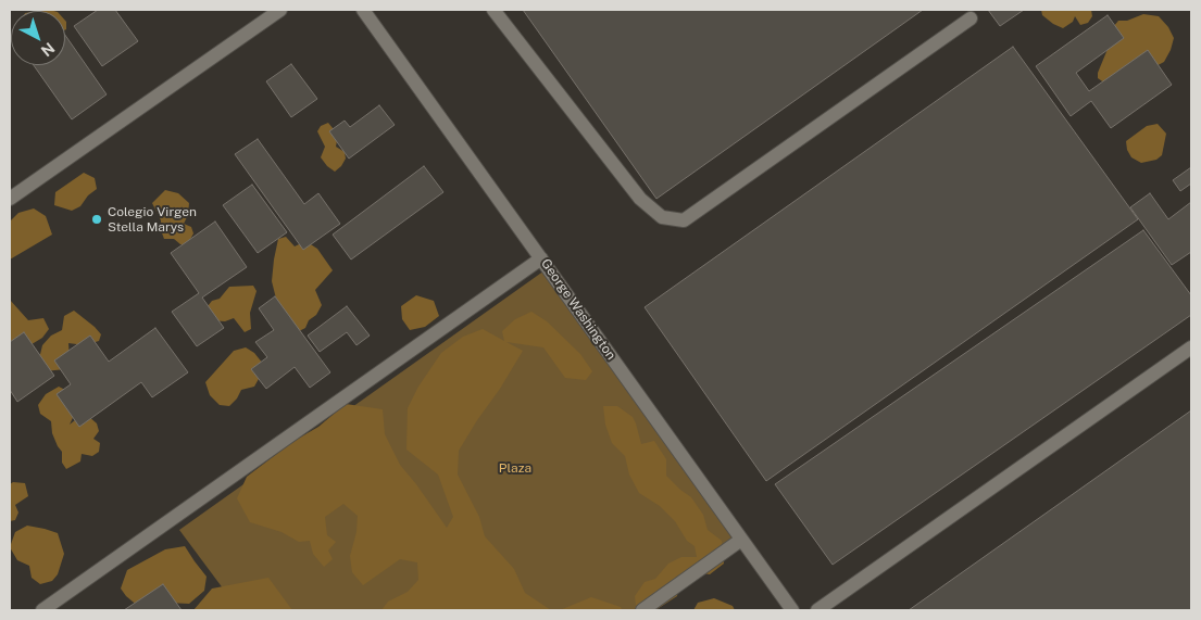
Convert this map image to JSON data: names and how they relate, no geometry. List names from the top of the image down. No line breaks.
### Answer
{"streets":{"street":["George Washington"]},"parks":["Plaza"],"places":["Colegio Virgen Stella Marys"],"north":"bottom right"}
